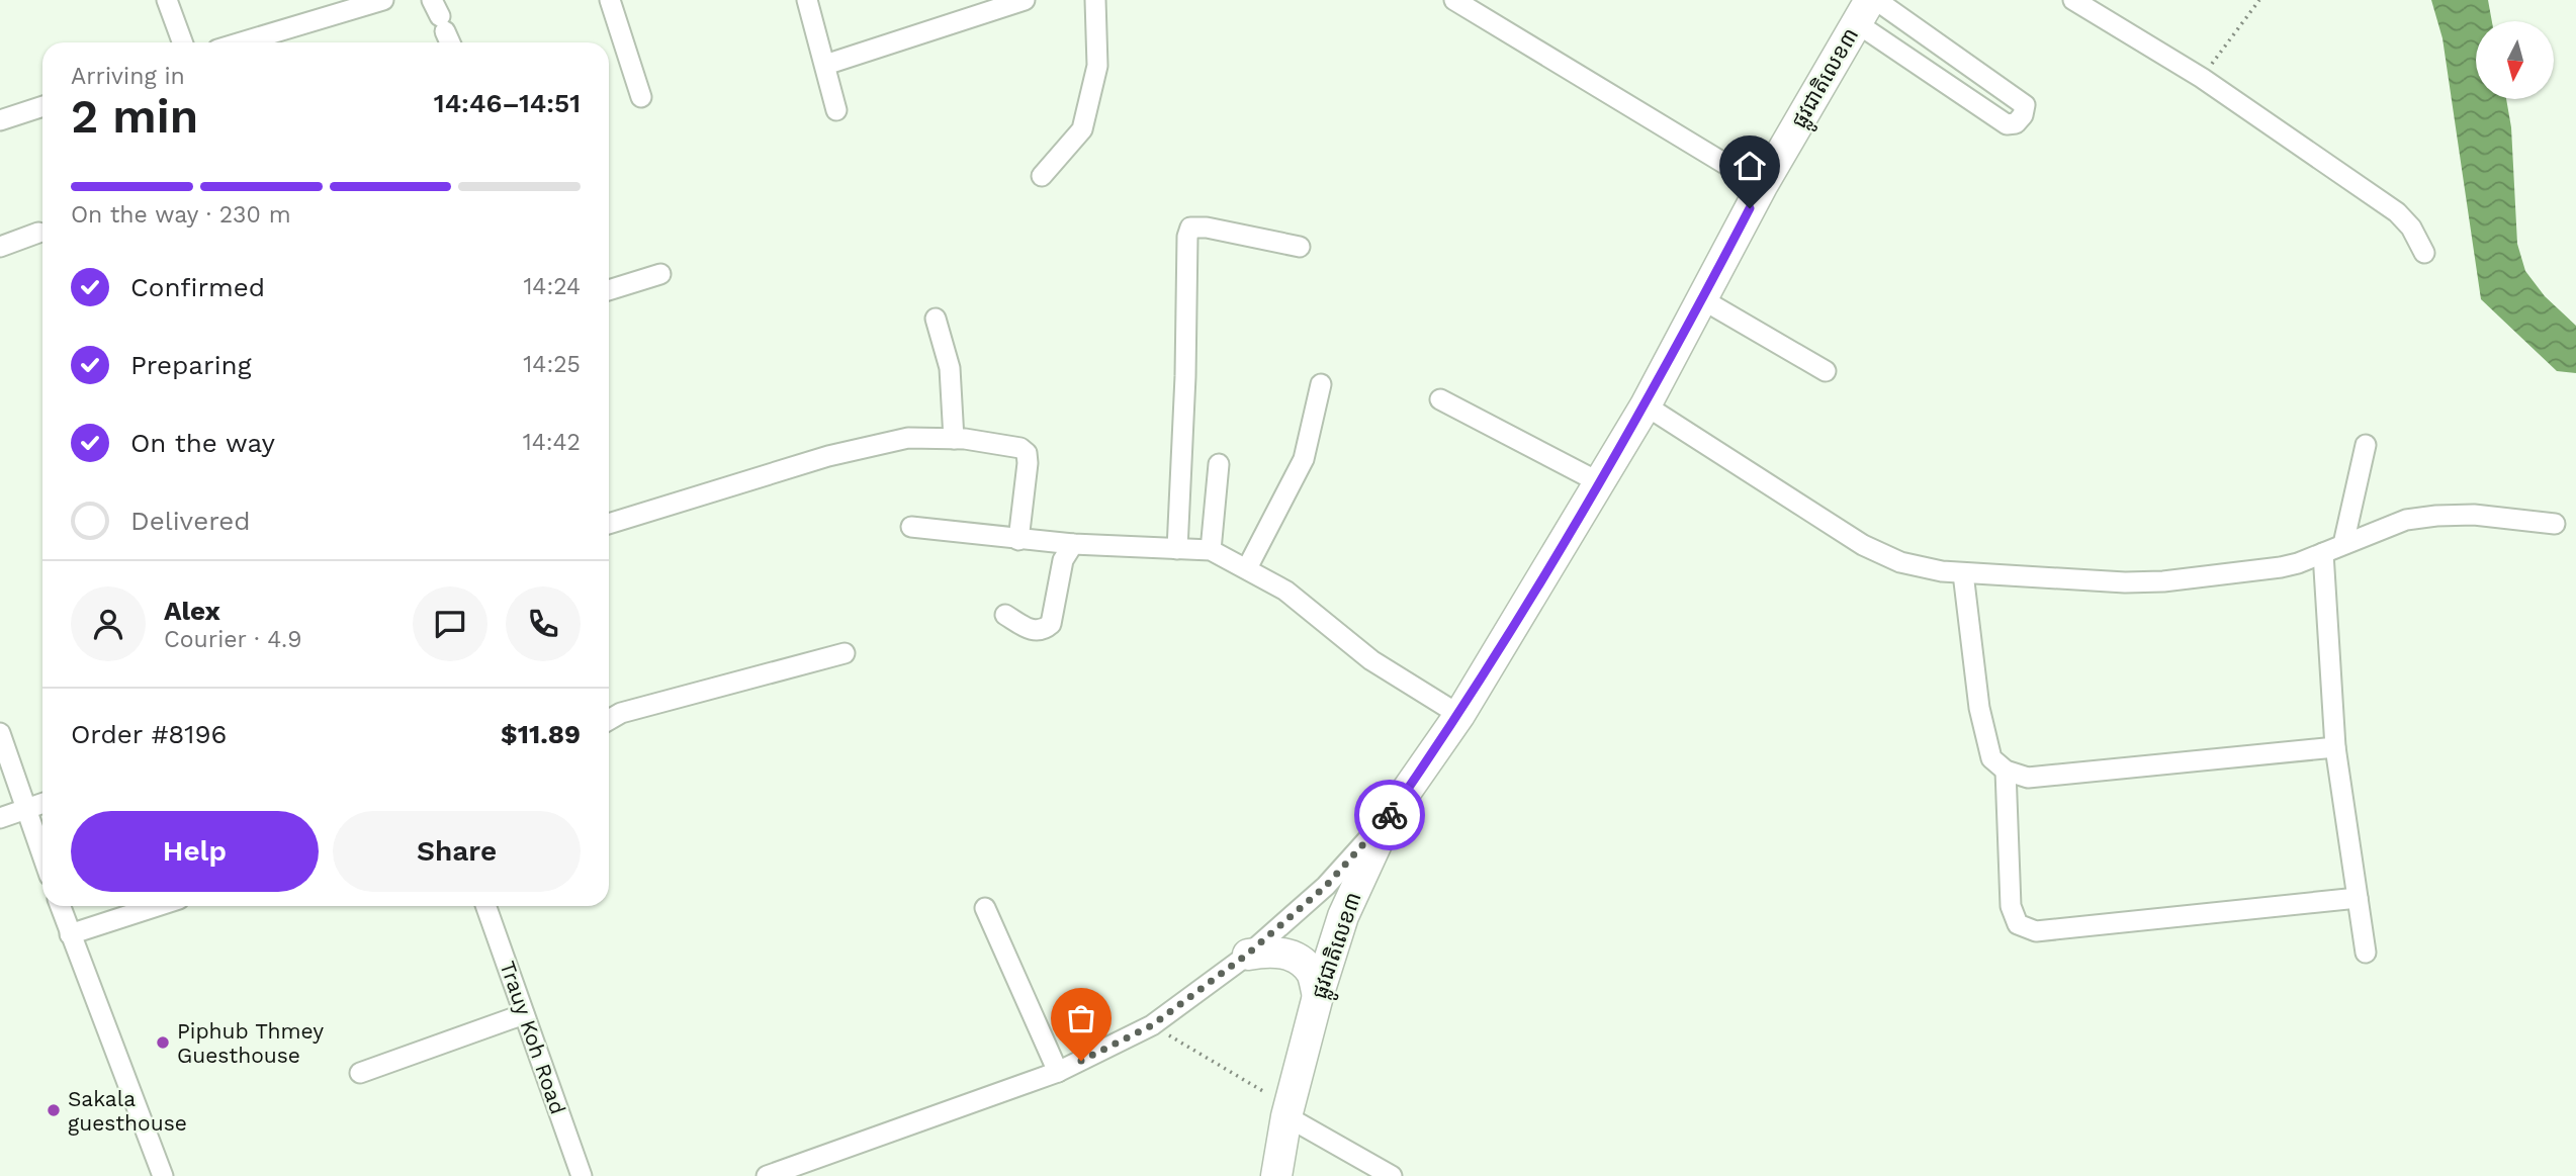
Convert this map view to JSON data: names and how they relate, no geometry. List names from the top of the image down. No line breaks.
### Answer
{"streets":{"highway":["ផ្លូវជាតិលេខ៣"],"street":["Trauy Koh Road"]},"places":["Piphub Thmey Guesthouse","Sakala guesthouse"],"north":"bottom","page":{"heading":["2 min","Arriving in","14:46–14:51"],"panel":["Alex","Courier · 4.9","Order #8196","$11.89"],"bar":"On the way · 230 m","list":[["Confirmed","14:24"],["Preparing","14:25"],["On the way","14:42"],"Delivered"],"buttons":["Help","Share"]}}
